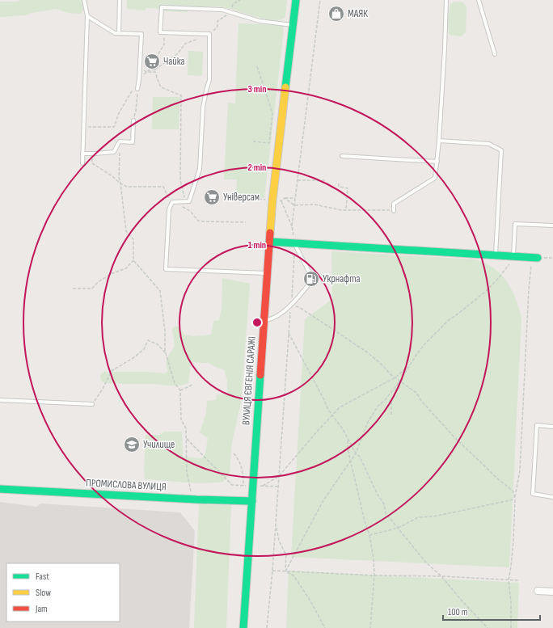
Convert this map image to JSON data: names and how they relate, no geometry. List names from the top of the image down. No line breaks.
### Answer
{"streets":{"main road":["ВУЛИЦЯ ЄВГЕНІЯ САРАЖІ","ПРОМИСЛОВА ВУЛИЦЯ"]},"crossings":[["ВУЛИЦЯ ЄВГЕНІЯ САРАЖІ","ПРОМИСЛОВА ВУЛИЦЯ"]],"places":{"shop":["МАЯК"],"supermarket":["Чайка","Універсам"],"fuel station":["Укрнафта"],"school or university":["Училище"]},"legend":["Fast","Slow","Jam"],"scale_bar":"100 m","rings":["3 min","2 min","1 min"]}
